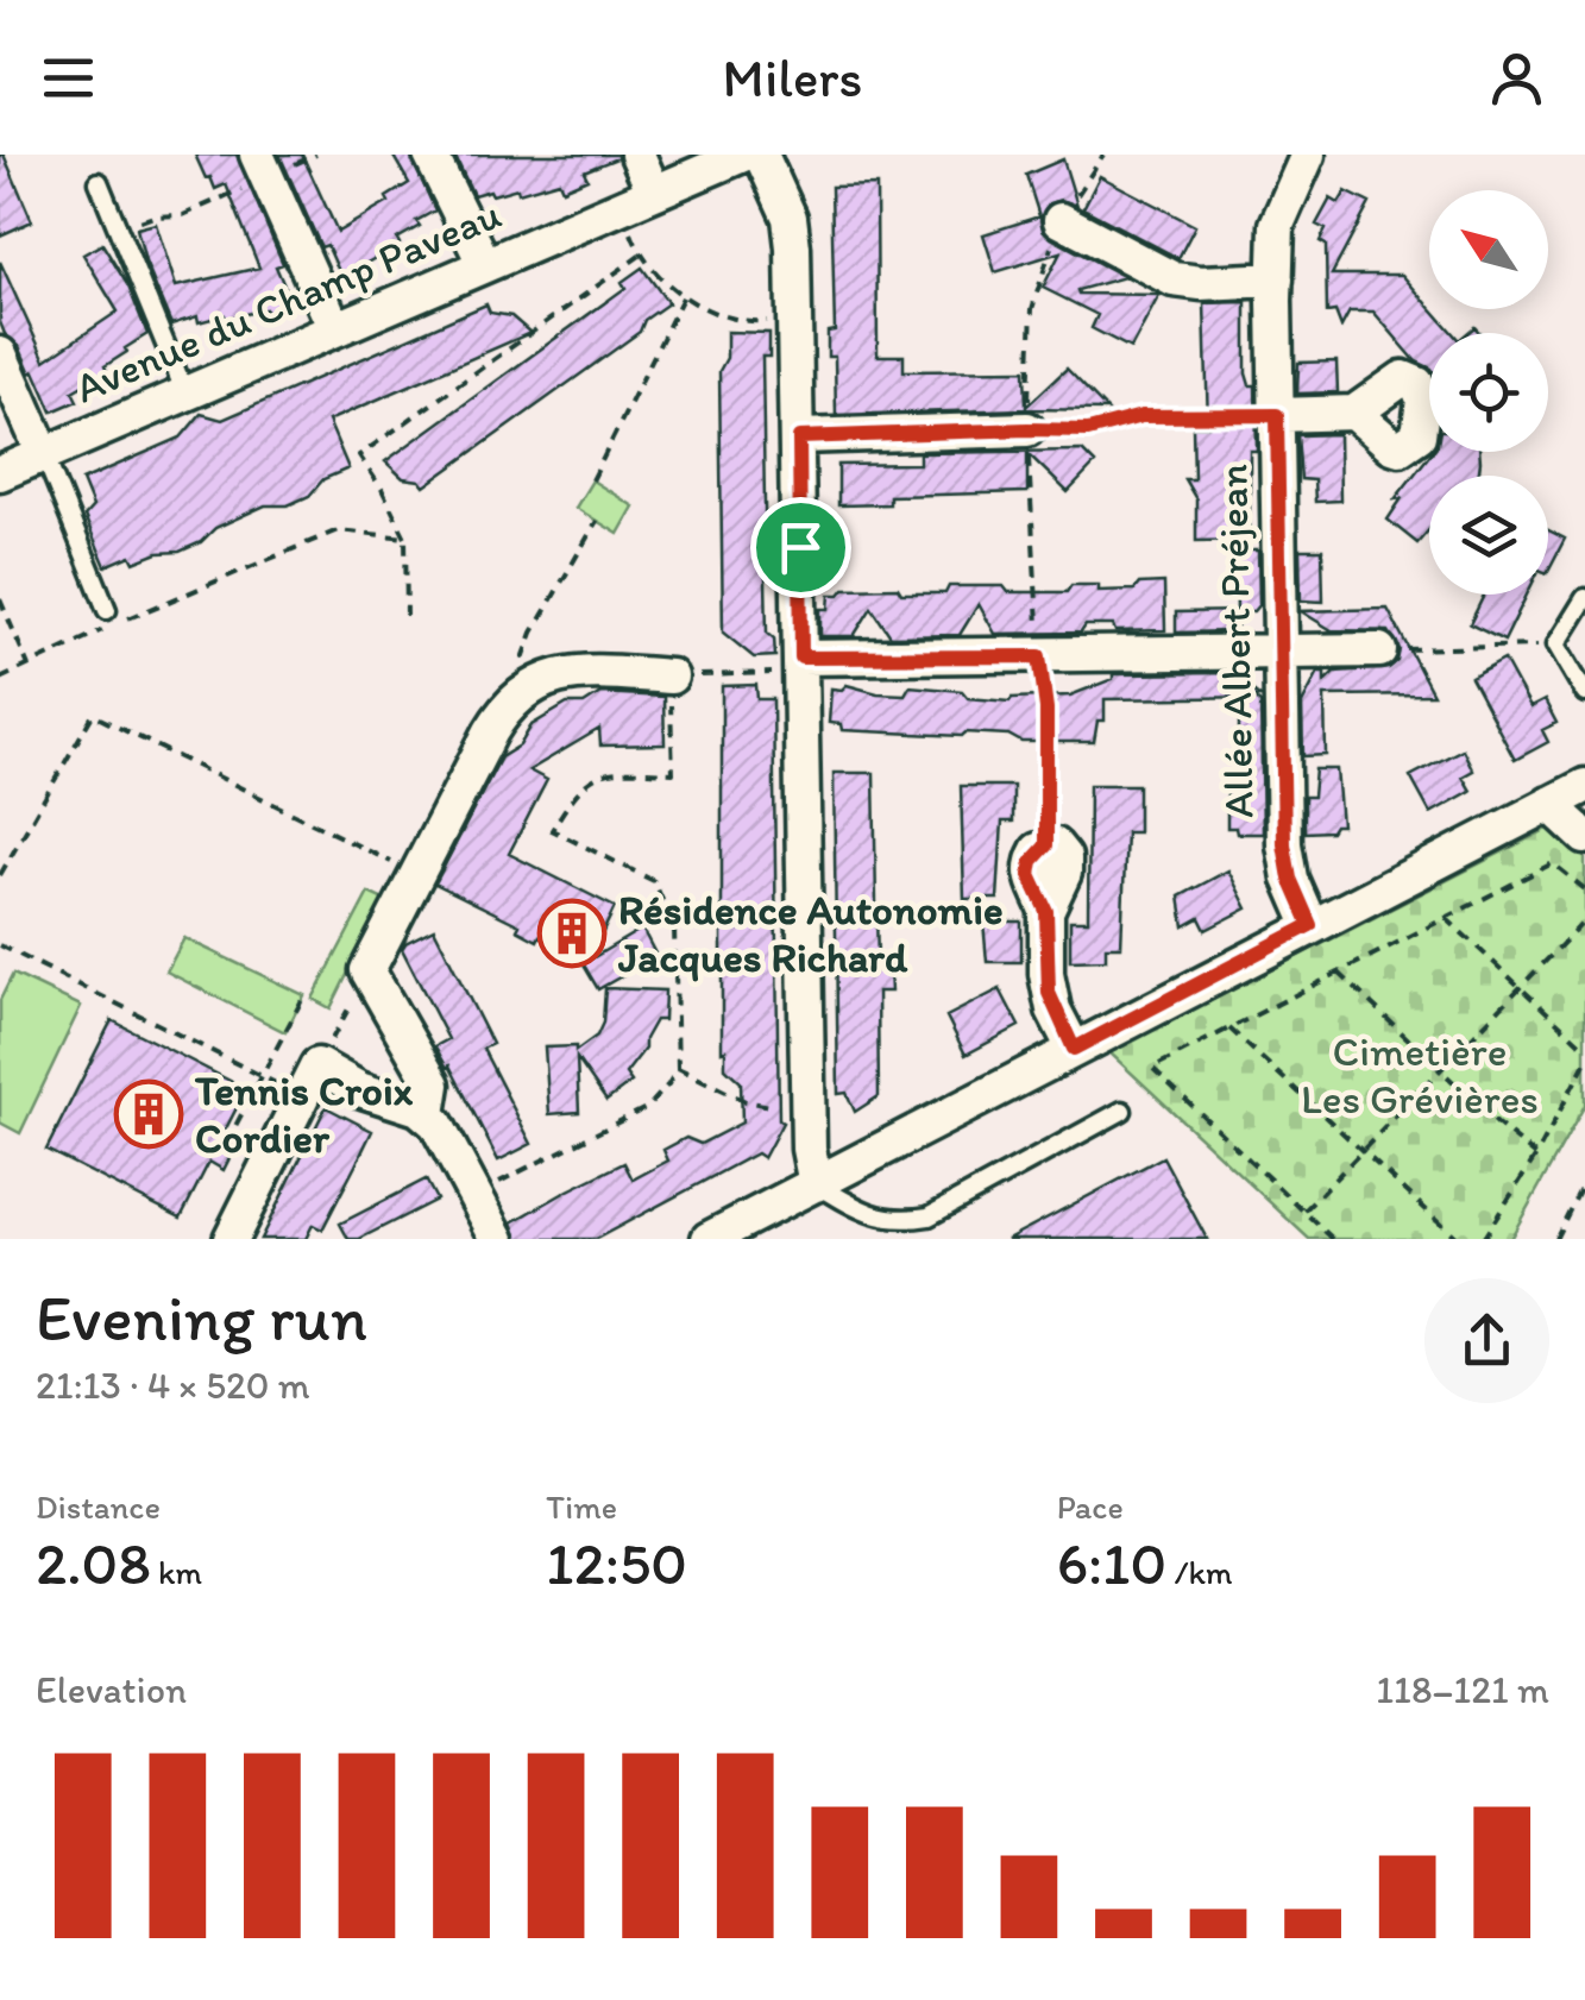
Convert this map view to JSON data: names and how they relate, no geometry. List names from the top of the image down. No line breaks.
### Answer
{"streets":{"street":["Avenue du Champ Paveau","Allée Albert Préjean"]},"parks":["Cimetière Les Grévières"],"places":{"building":["Résidence Autonomie Jacques Richard","Tennis Croix Cordier"]},"north":"top left","page":{"header":"Milers","heading":["Evening run","21:13 · 4 × 520 m"],"stats":[["Distance","2.08 km"],["Time","12:50"],["Pace","6:10 /km"]],"chart":["Elevation","118–121 m"]}}
